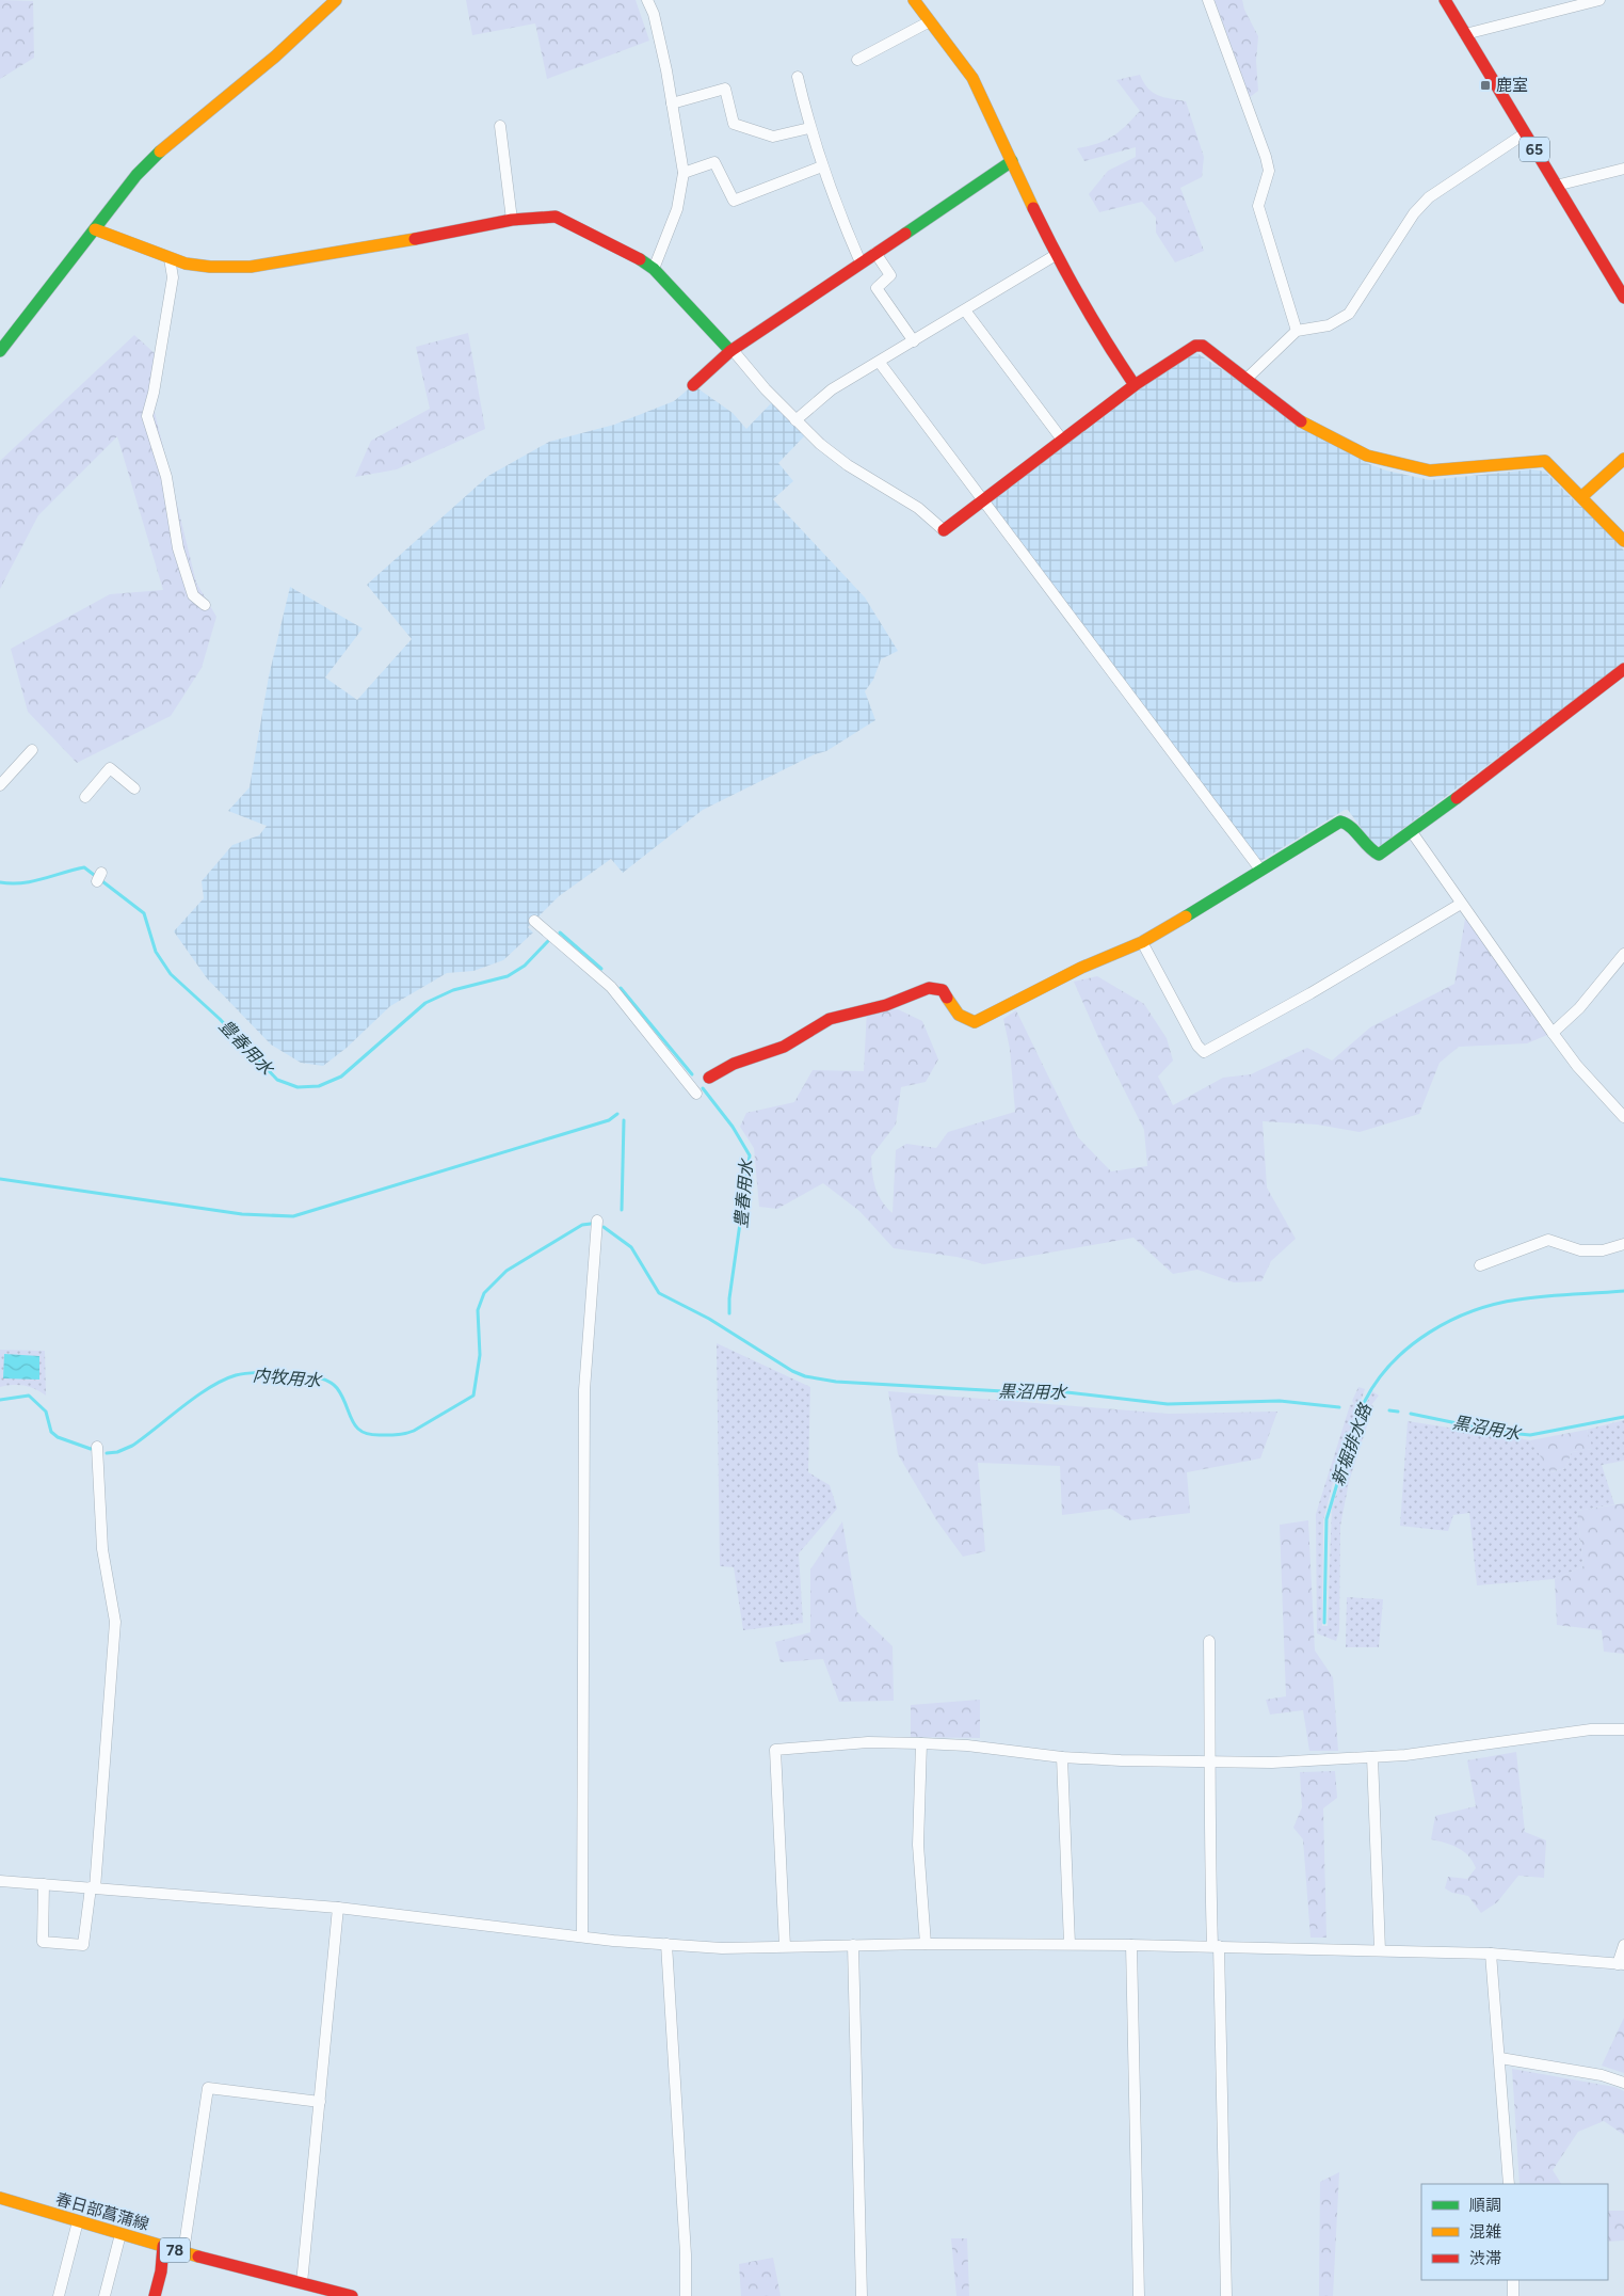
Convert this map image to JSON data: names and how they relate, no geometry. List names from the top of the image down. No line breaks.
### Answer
{"streets":{"street":["65","春日部菖蒲線","78"]},"water":["豊春用水","内牧用水","黒沼用水","新堀排水路"],"places":{"transit":["鹿室"]},"legend":["順調","混雑","渋滞"]}
